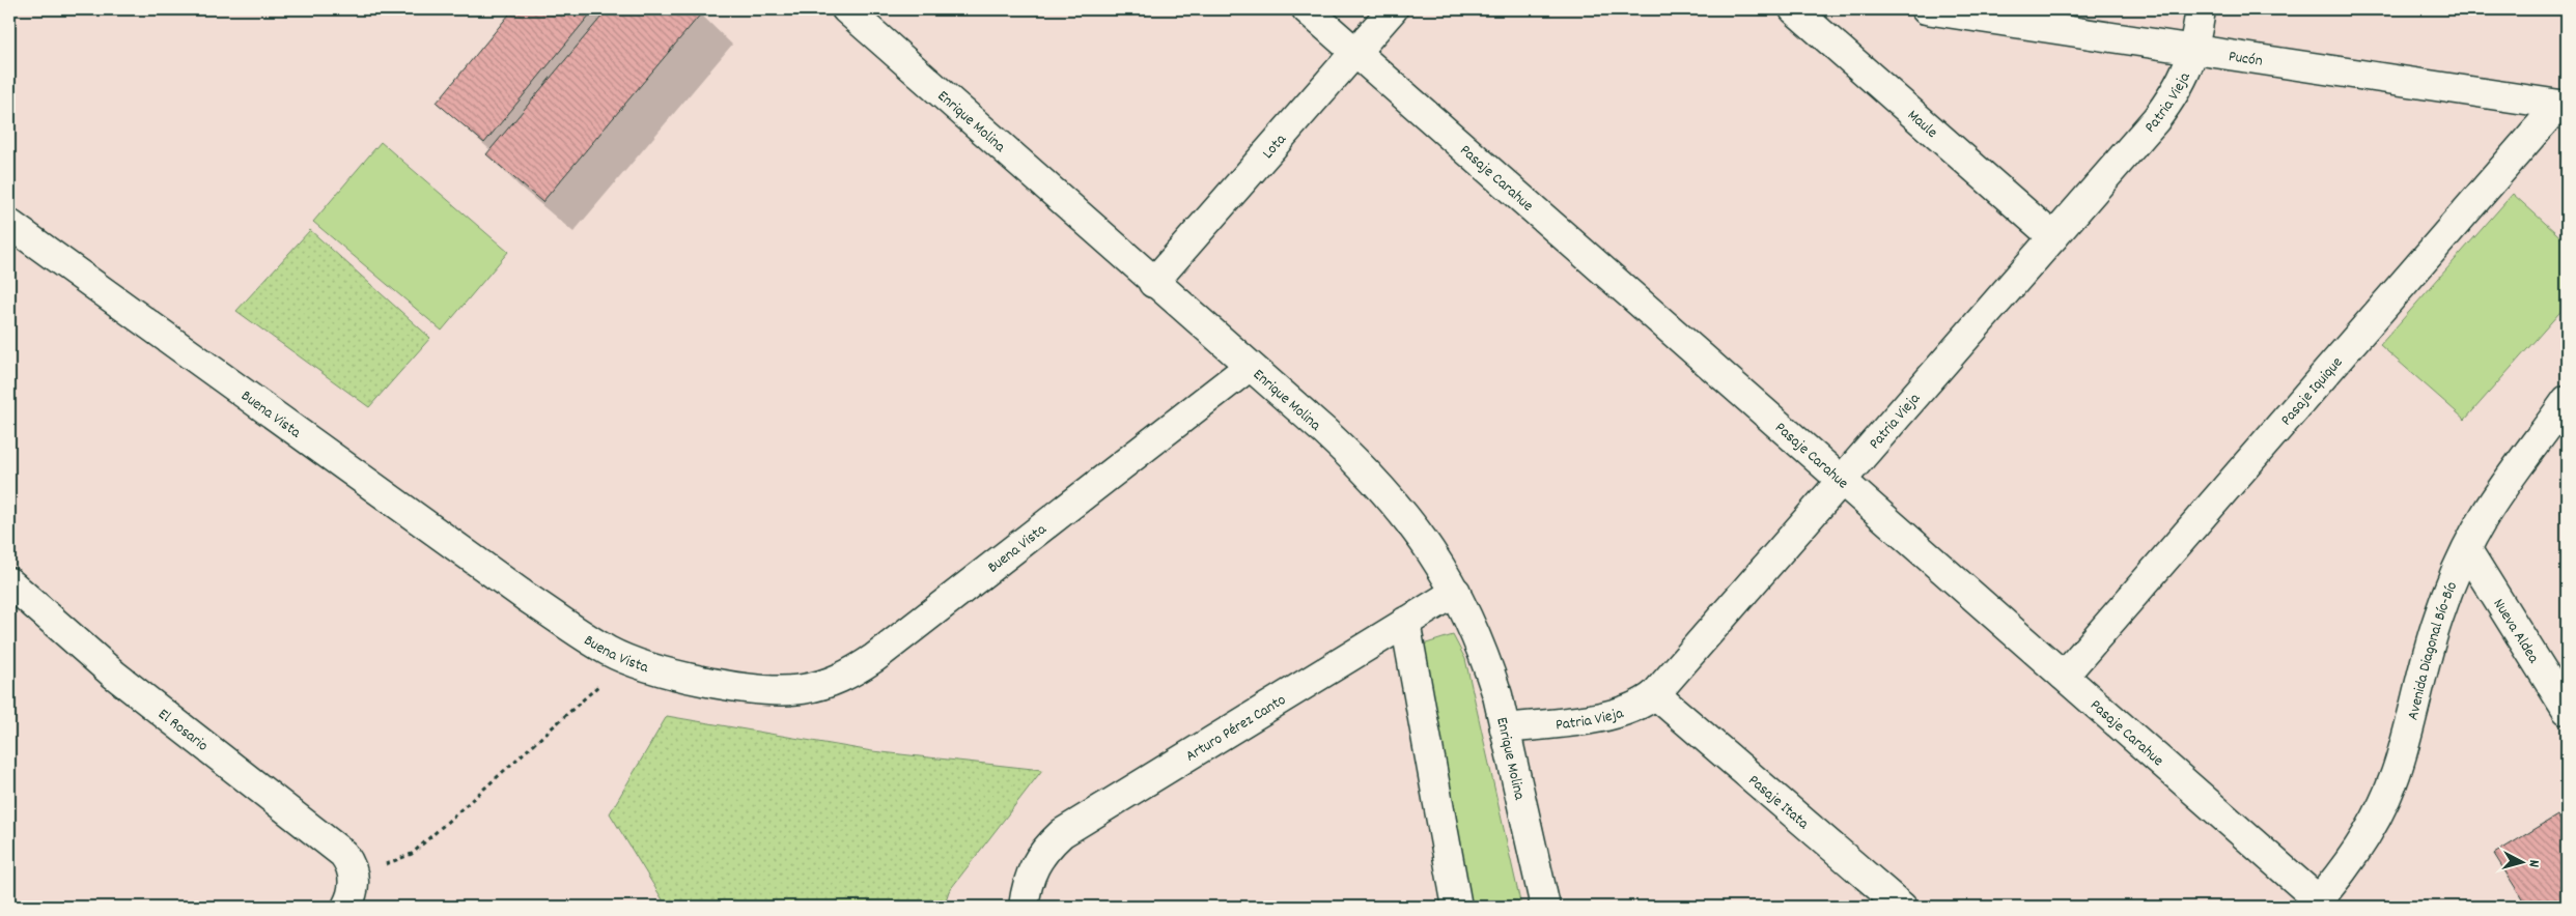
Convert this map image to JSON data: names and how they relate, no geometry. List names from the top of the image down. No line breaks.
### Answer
{"streets":{"street":["Pucón","Patria Vieja","Enrique Molina","Maule","Lota","Pasaje Carahue","Pasaje Iquique","Buena Vista","Nueva Aldea","Avenida Diagonal Bío-Bío","Arturo Pérez Canto","El Rosario","Pasaje Itata"]},"crossings":[["Pucón","Patria Vieja"],["Pucón","Pasaje Iquique"],["Patria Vieja","Enrique Molina"],["Patria Vieja","Maule"],["Patria Vieja","Pasaje Carahue"],["Patria Vieja","Pasaje Itata"],["Enrique Molina","Lota"],["Enrique Molina","Buena Vista"],["Enrique Molina","Arturo Pérez Canto"],["Lota","Pasaje Carahue"],["Pasaje Carahue","Pasaje Iquique"],["Pasaje Carahue","Avenida Diagonal Bío-Bío"],["Nueva Aldea","Avenida Diagonal Bío-Bío"]],"north":"right"}
